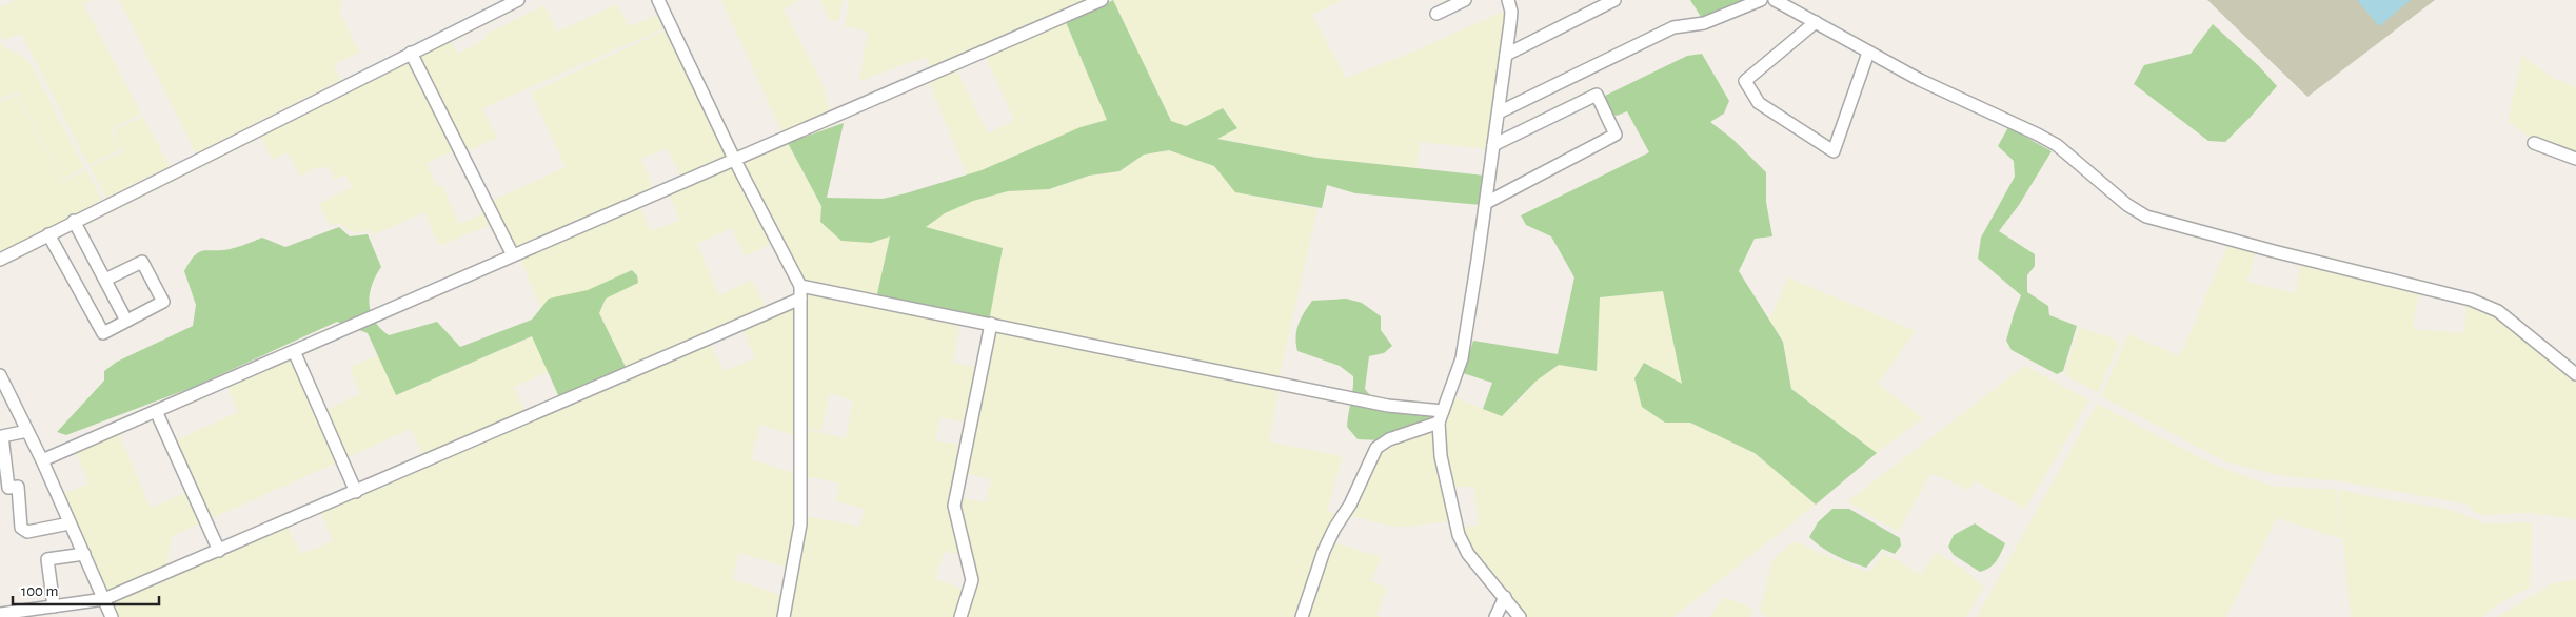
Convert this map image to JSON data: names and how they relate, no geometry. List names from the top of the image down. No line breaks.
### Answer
{"scale_bar":"100 m"}
